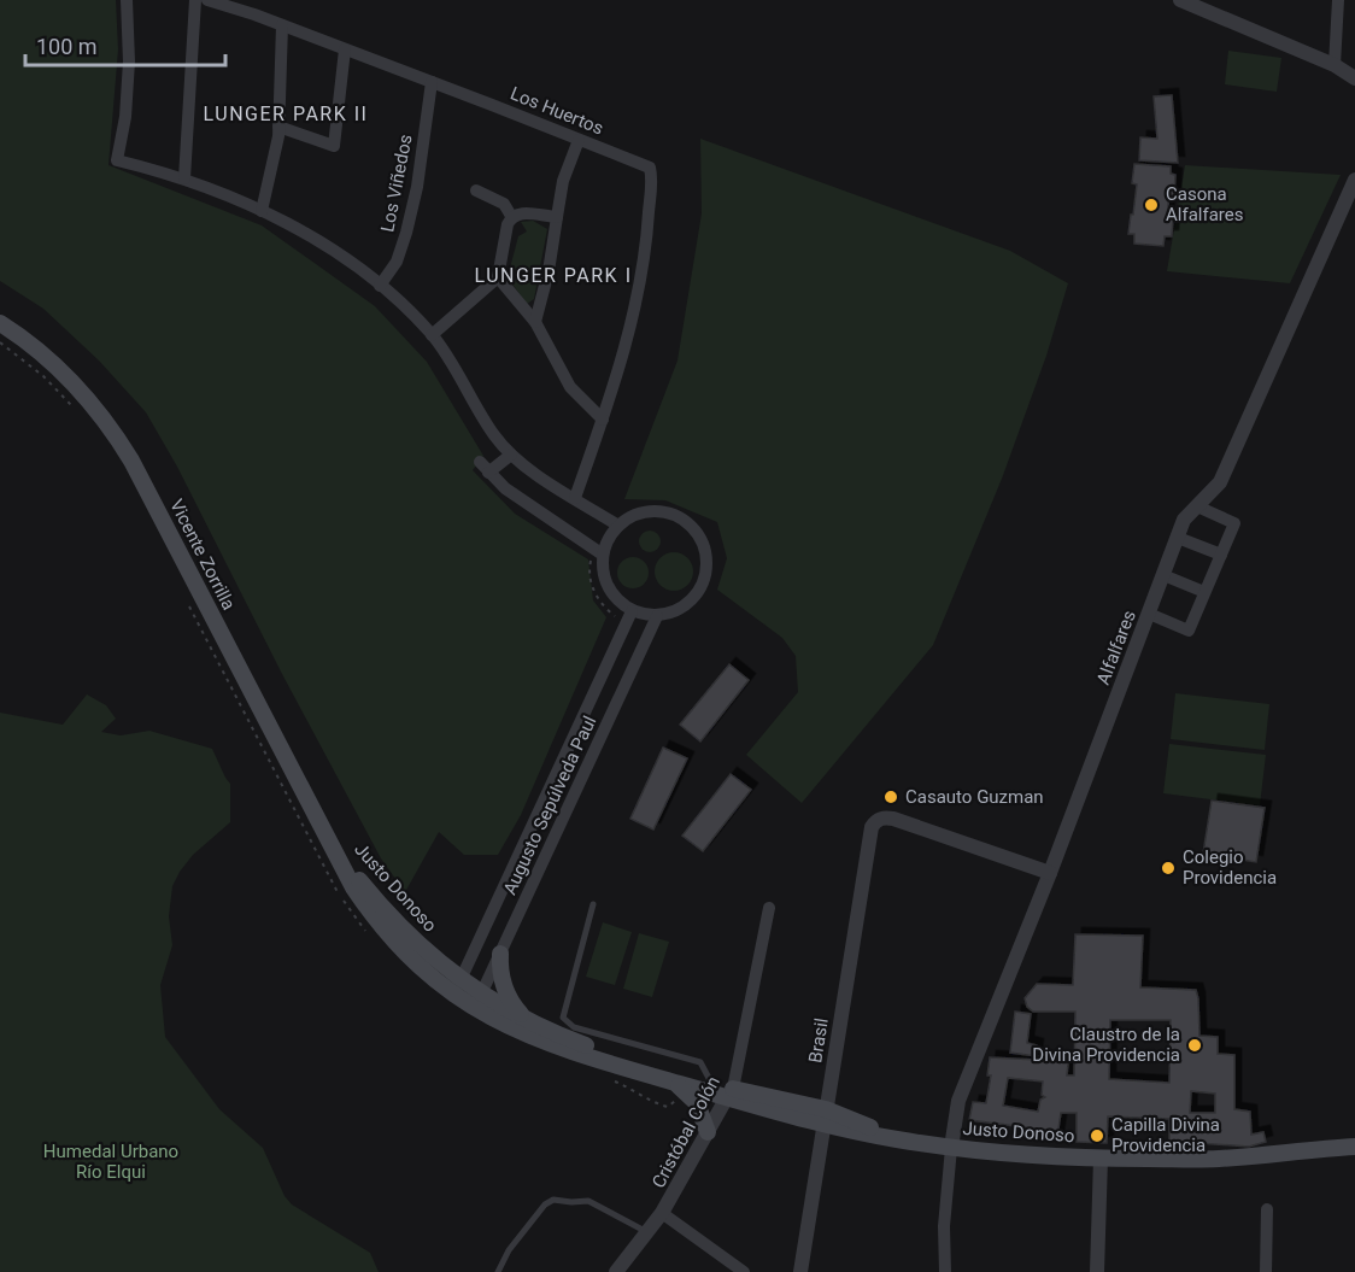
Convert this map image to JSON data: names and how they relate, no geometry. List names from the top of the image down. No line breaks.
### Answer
{"streets":{"main road":["Vicente Zorrilla","Justo Donoso"],"street":["Los Huertos","Los Viñedos","Alfalfares","Augusto Sepúlveda Paul","Brasil","Cristóbal Colón"]},"crossings":[["Los Huertos","Los Viñedos"],["Vicente Zorrilla","Justo Donoso"],["Alfalfares","Justo Donoso"],["Alfalfares","Brasil"],["Augusto Sepúlveda Paul","Justo Donoso"],["Justo Donoso","Brasil"],["Justo Donoso","Cristóbal Colón"]],"districts":["LUNGER PARK II","LUNGER PARK I"],"parks":["Humedal Urbano Río Elqui"],"places":["Casona Alfalfares","Casauto Guzman","Colegio Providencia","Claustro de la Divina Providencia","Capilla Divina Providencia"],"scale_bar":"100 m"}
